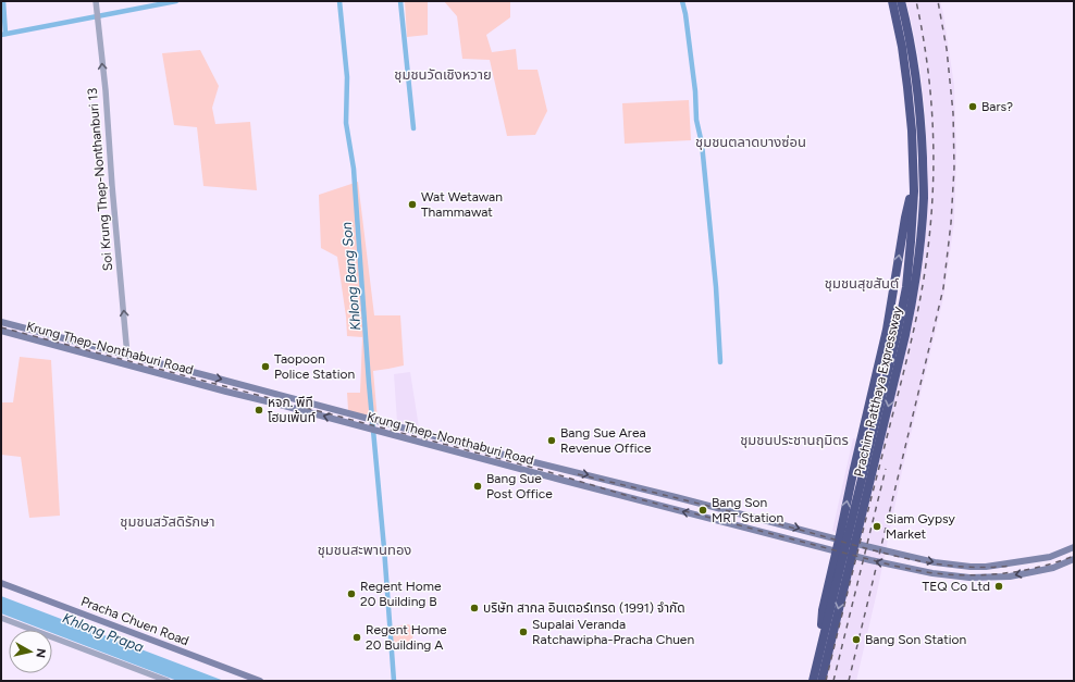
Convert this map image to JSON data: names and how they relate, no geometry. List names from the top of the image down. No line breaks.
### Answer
{"streets":{"highway":["Prachim Ratthaya Expressway"],"main road":["Krung Thep-Nonthaburi Road","Pracha Chuen Road"],"street":["Soi Krung Thep-Nonthanburi 13"]},"crossings":[["Soi Krung Thep-Nonthanburi 13","Krung Thep-Nonthaburi Road"]],"one_way":["Soi Krung Thep-Nonthanburi 13"],"districts":["ชุมชนวัดเชิงหวาย","ชุมชนตลาดบางซ่อน","ชุมชนสุขสันต์","ชุมชนประชานฤมิตร","ชุมชนสวัสดิรักษา","ชุมชนสะพานทอง"],"water":["Khlong Bang Son","Khlong Prapa"],"places":["Bars?","Wat Wetawan Thammawat","Taopoon Police Station","หจก. พีที โฮมเพ้นท์","Bang Sue Area Revenue Office","Bang Sue Post Office","Bang Son MRT Station","Siam Gypsy Market","TEQ Co Ltd","Regent Home 20 Building B","บริษัท สากล อินเตอร์เทรด (1991) จำกัด","Supalai Veranda Ratchawipha-Pracha Chuen","Regent Home 20 Building A","Bang Son Station"],"north":"right"}
